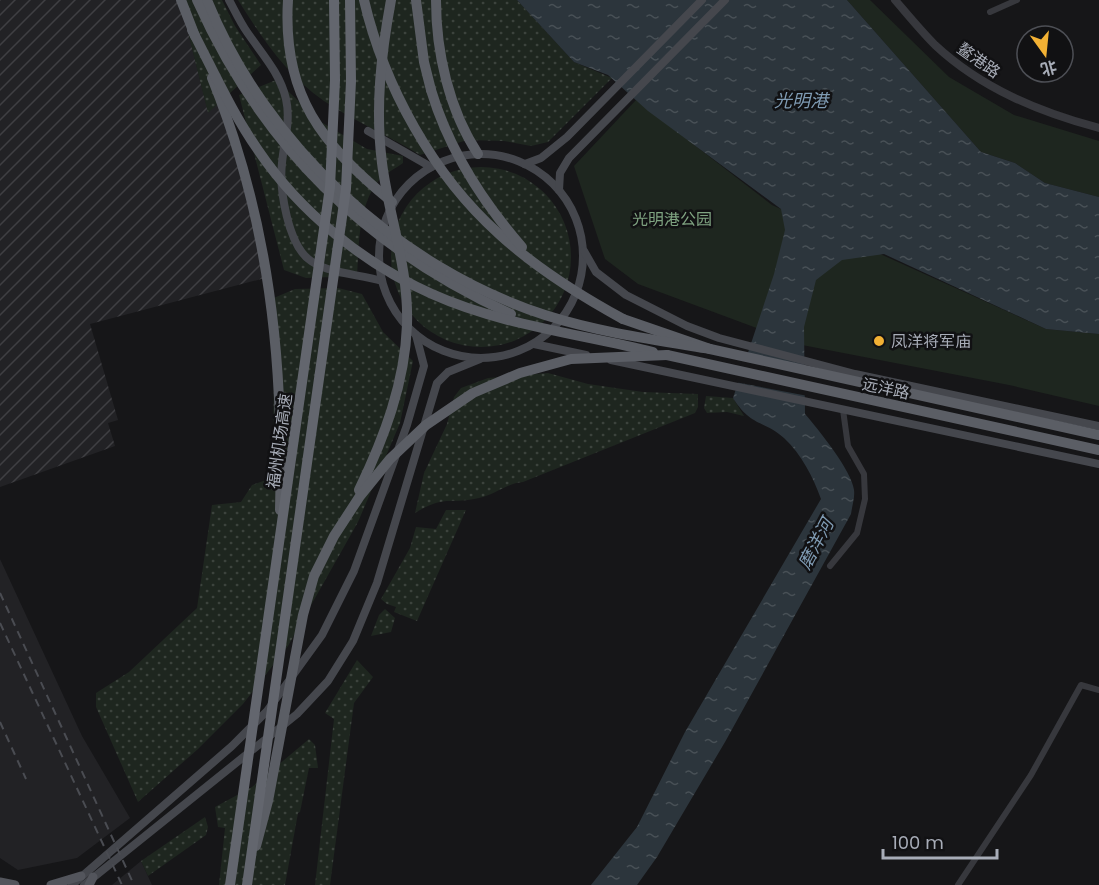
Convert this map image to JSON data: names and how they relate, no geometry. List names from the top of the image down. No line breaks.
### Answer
{"streets":{"highway":["远洋路","福州机场高速"],"street":["鳌港路"]},"water":["光明港","磨洋河"],"parks":["光明港公园"],"places":["凤洋将军庙"],"scale_bar":"100 m","north":"bottom"}
